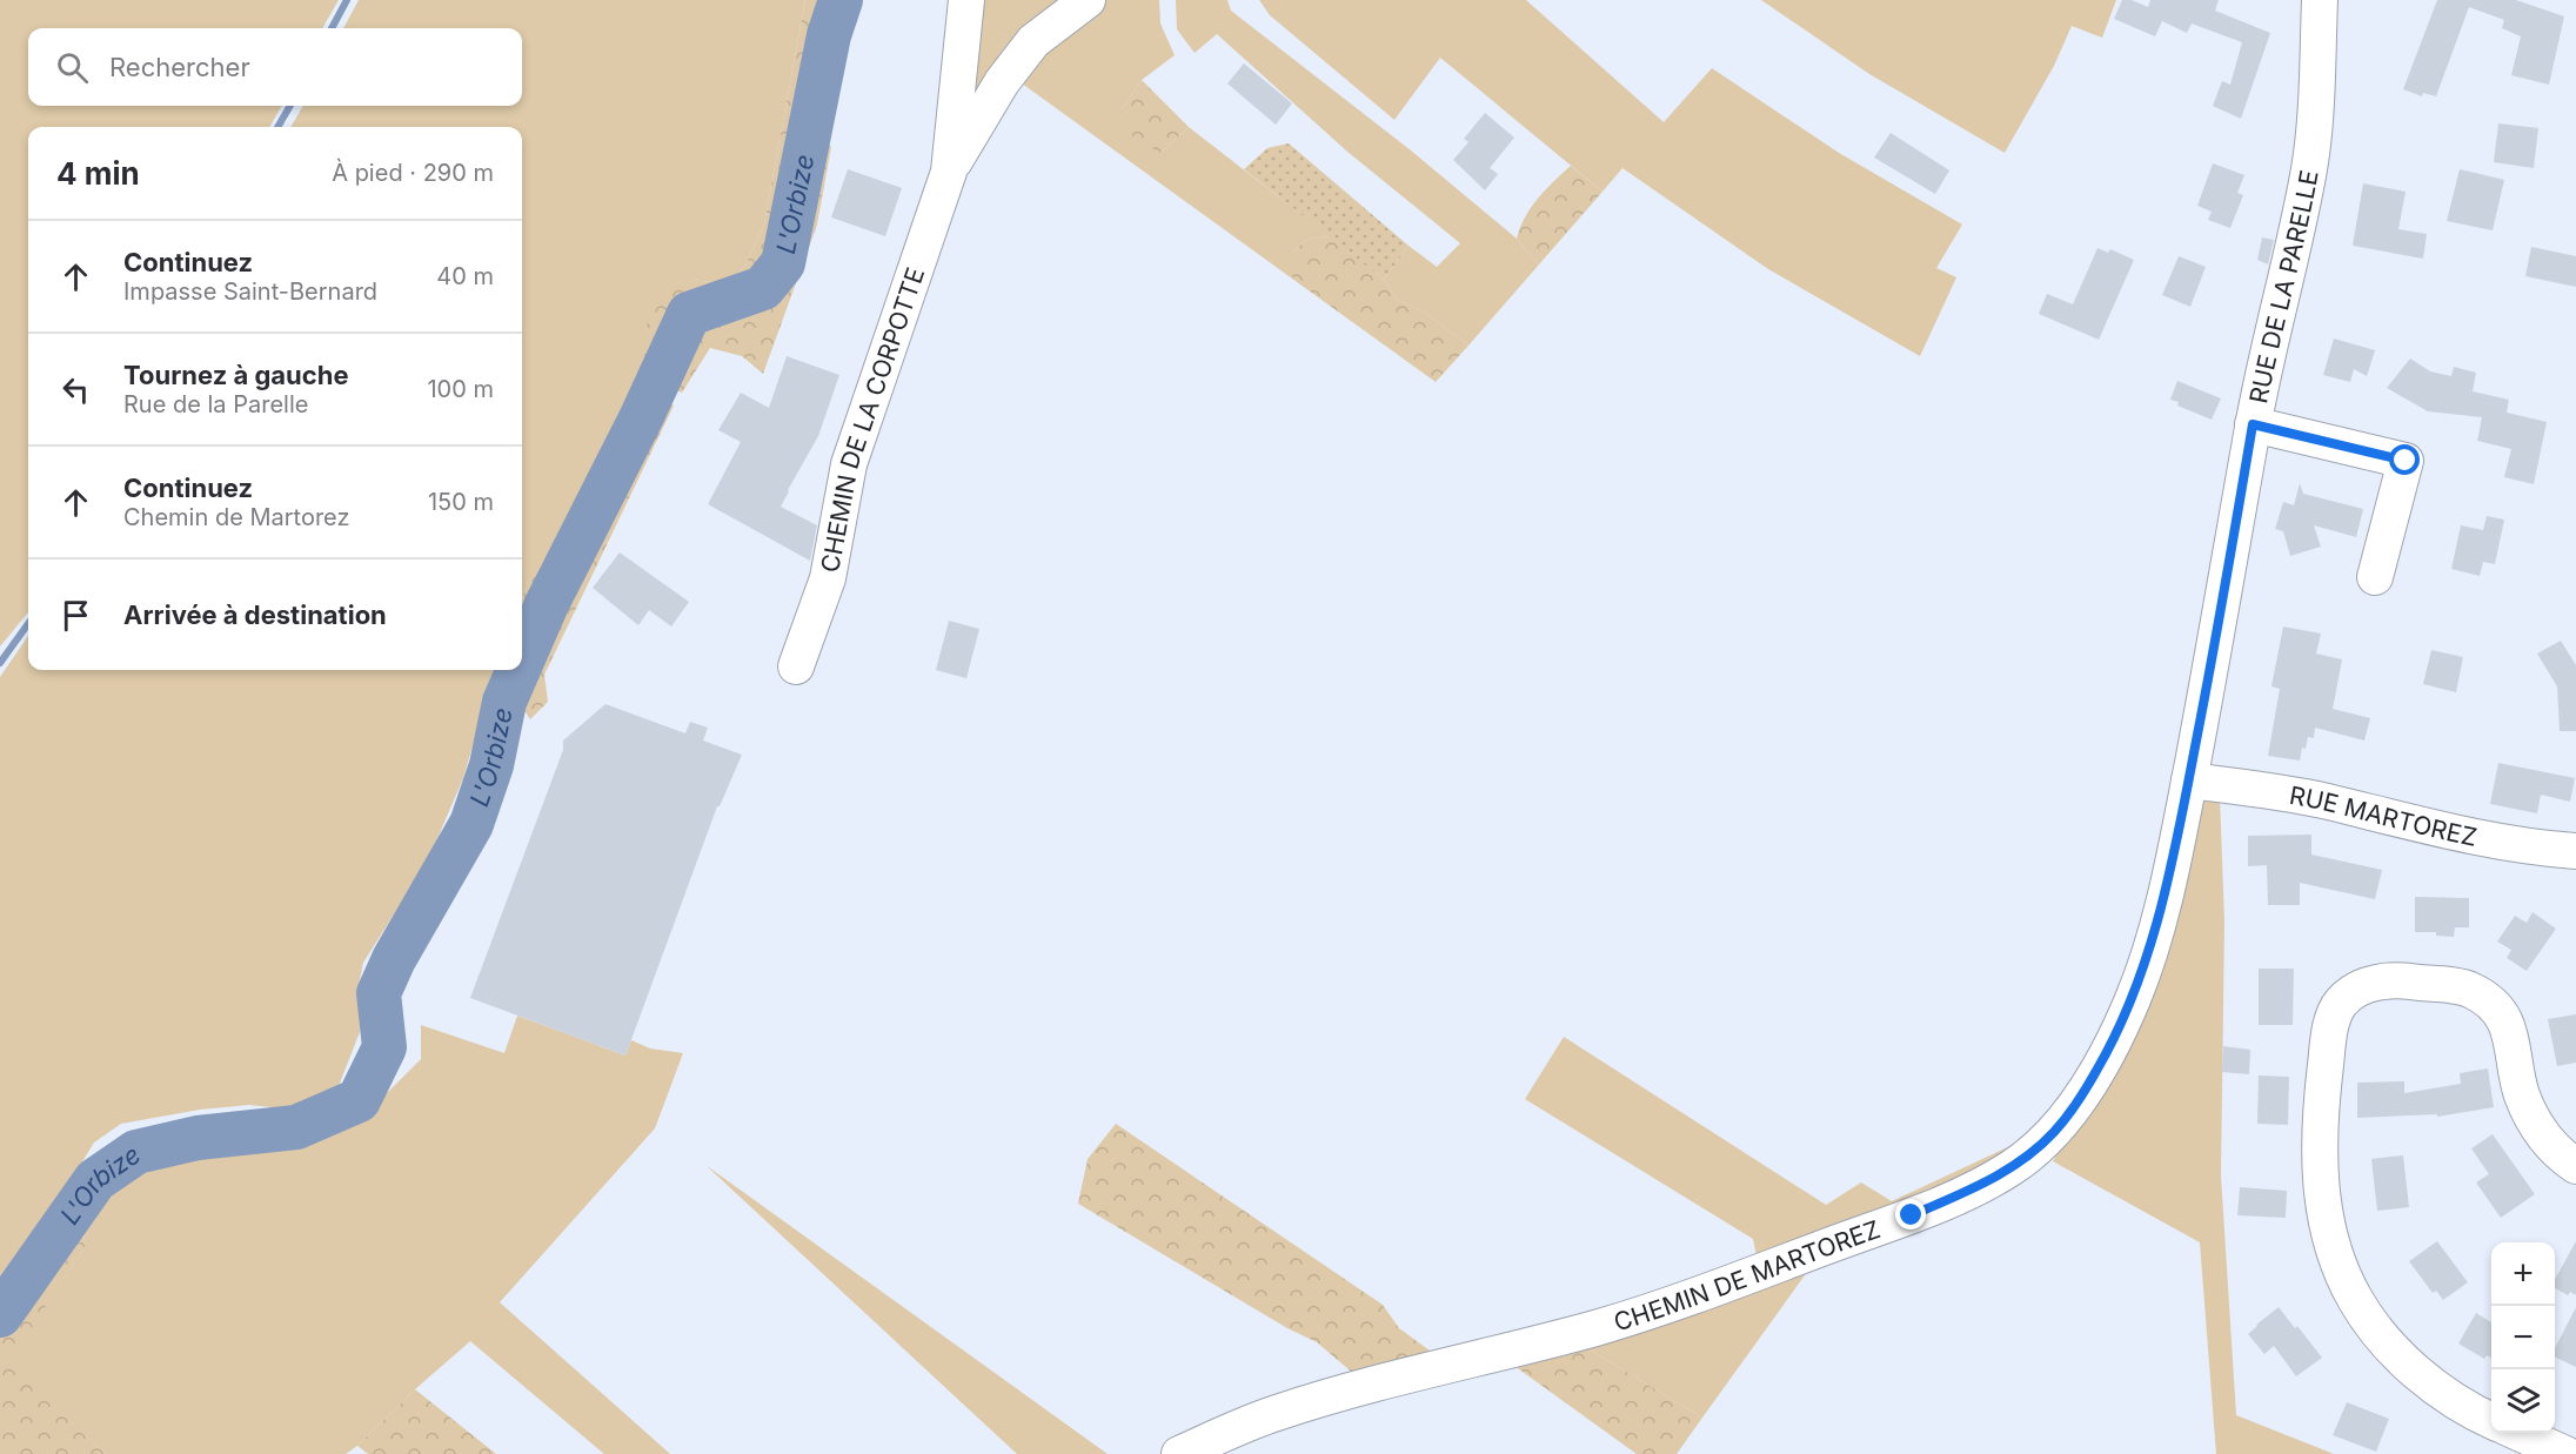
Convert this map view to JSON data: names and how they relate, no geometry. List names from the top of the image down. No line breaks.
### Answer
{"streets":{"street":["RUE DE LA PARELLE","CHEMIN DE LA CORPOTTE","RUE MARTOREZ","CHEMIN DE MARTOREZ"]},"crossings":[["RUE DE LA PARELLE","RUE MARTOREZ"],["RUE DE LA PARELLE","CHEMIN DE MARTOREZ"],["RUE MARTOREZ","CHEMIN DE MARTOREZ"]],"water":["L'Orbize"],"page":{"search":"Rechercher","heading":["4 min","À pied · 290 m"],"list":[["Continuez","Impasse Saint-Bernard","40 m"],["Tournez à gauche","Rue de la Parelle","100 m"],["Continuez","Chemin de Martorez","150 m"],"Arrivée à destination"],"map_buttons":["+","−"]}}
